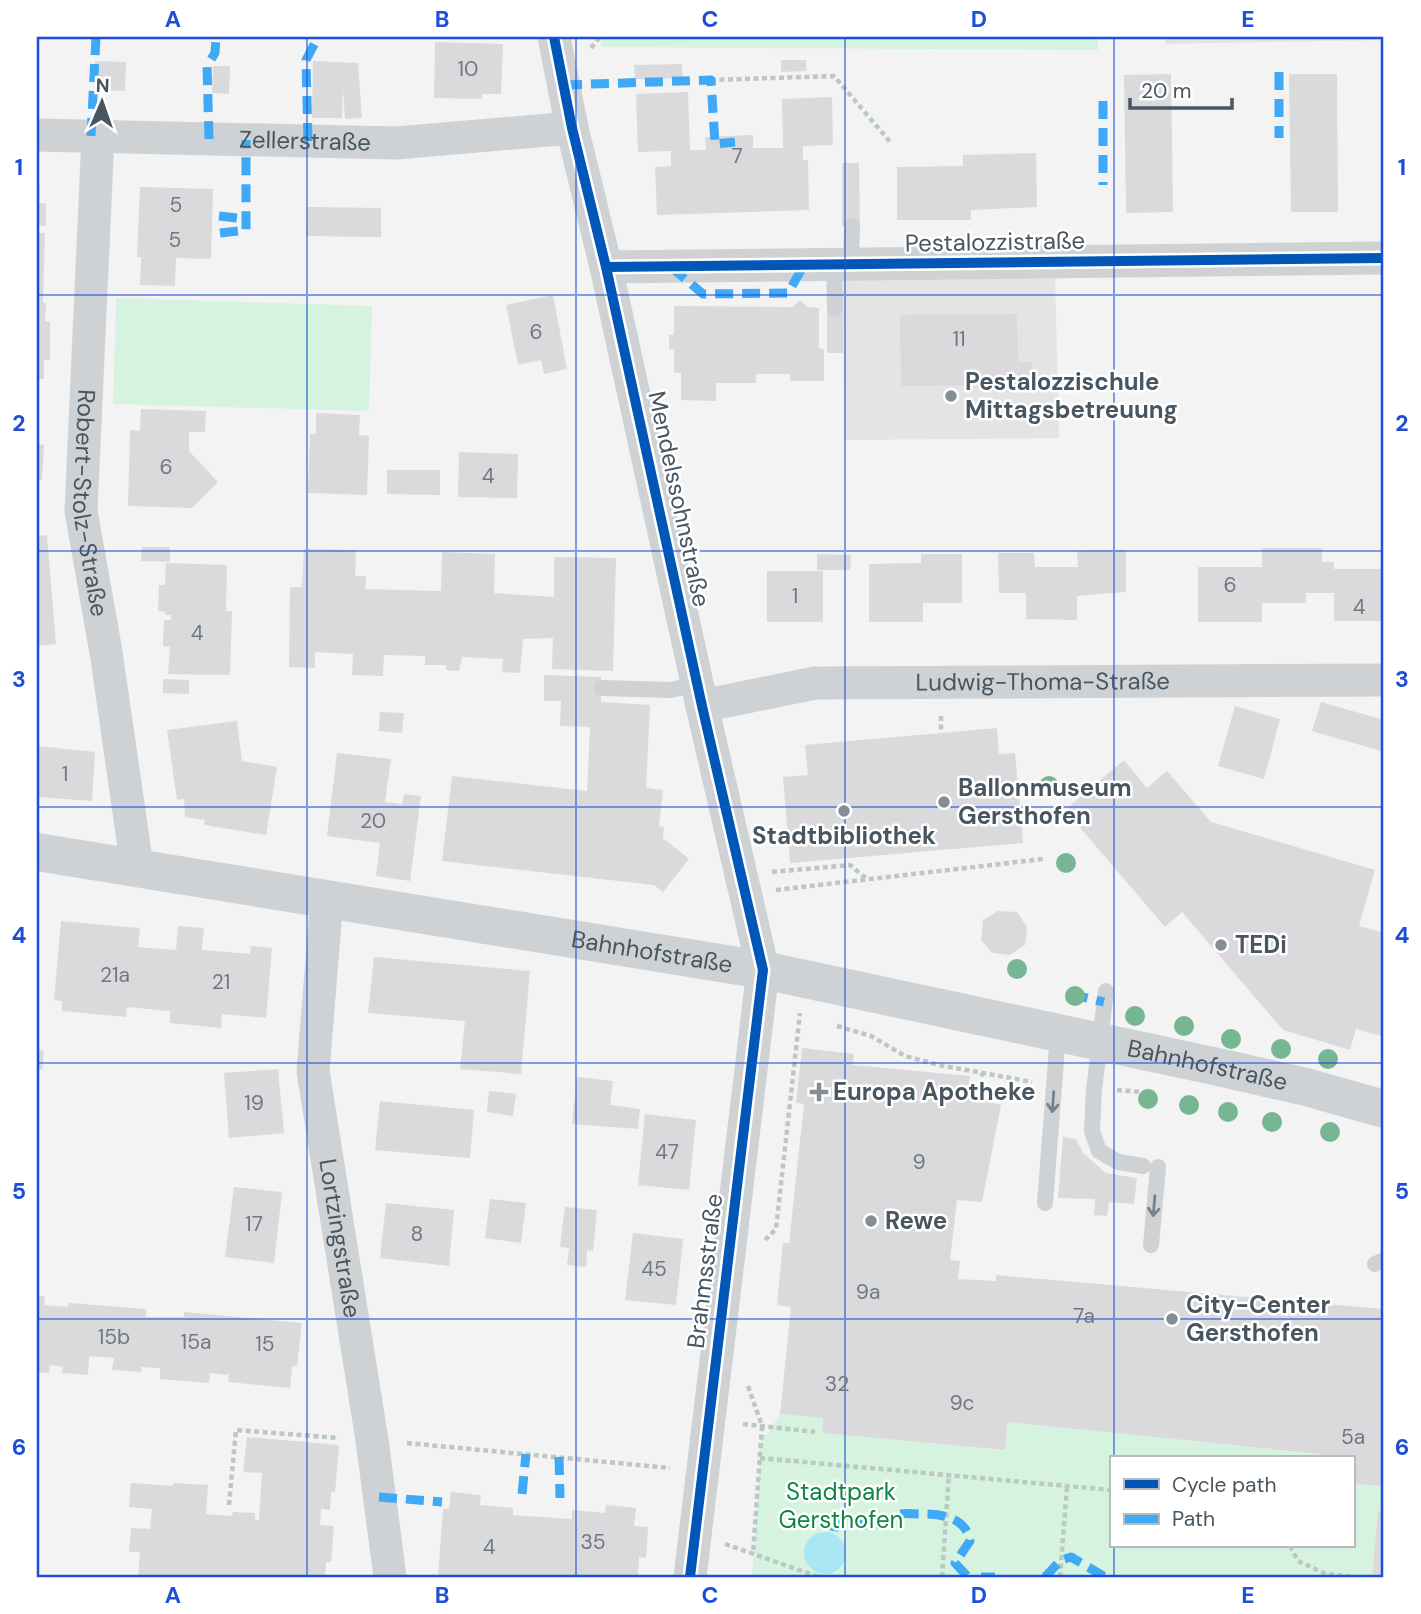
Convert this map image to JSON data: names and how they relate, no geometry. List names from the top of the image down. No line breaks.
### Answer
{"streets":{"main road":["Bahnhofstraße"],"street":["Zellerstraße","Pestalozzistraße","Mendelssohnstraße","Robert-Stolz-Straße","Ludwig-Thoma-Straße","Lortzingstraße","Brahmsstraße"]},"crossings":[["Zellerstraße","Mendelssohnstraße"],["Zellerstraße","Robert-Stolz-Straße"],["Pestalozzistraße","Mendelssohnstraße"],["Mendelssohnstraße","Ludwig-Thoma-Straße"],["Mendelssohnstraße","Bahnhofstraße"],["Mendelssohnstraße","Brahmsstraße"],["Robert-Stolz-Straße","Bahnhofstraße"],["Bahnhofstraße","Lortzingstraße"],["Bahnhofstraße","Brahmsstraße"]],"parks":["Stadtpark Gersthofen"],"places":{"other":["Pestalozzischule Mittagsbetreuung","Ballonmuseum Gersthofen","Stadtbibliothek","TEDi","Rewe","City-Center Gersthofen"],"health":["Europa Apotheke"]},"house_numbers":["10","7","5","5","6","11","6","4","6","1","4","4","1","20","21a","21","19","47","9","17","8","45","9a","7a","15b","15a","15","32","9c","5a","35","4"],"legend":["Cycle path","Path"],"scale_bar":"20 m","north":"top","grid":{"columns":["A","B","C","D","E"],"rows":["1","2","3","4","5","6"]}}
